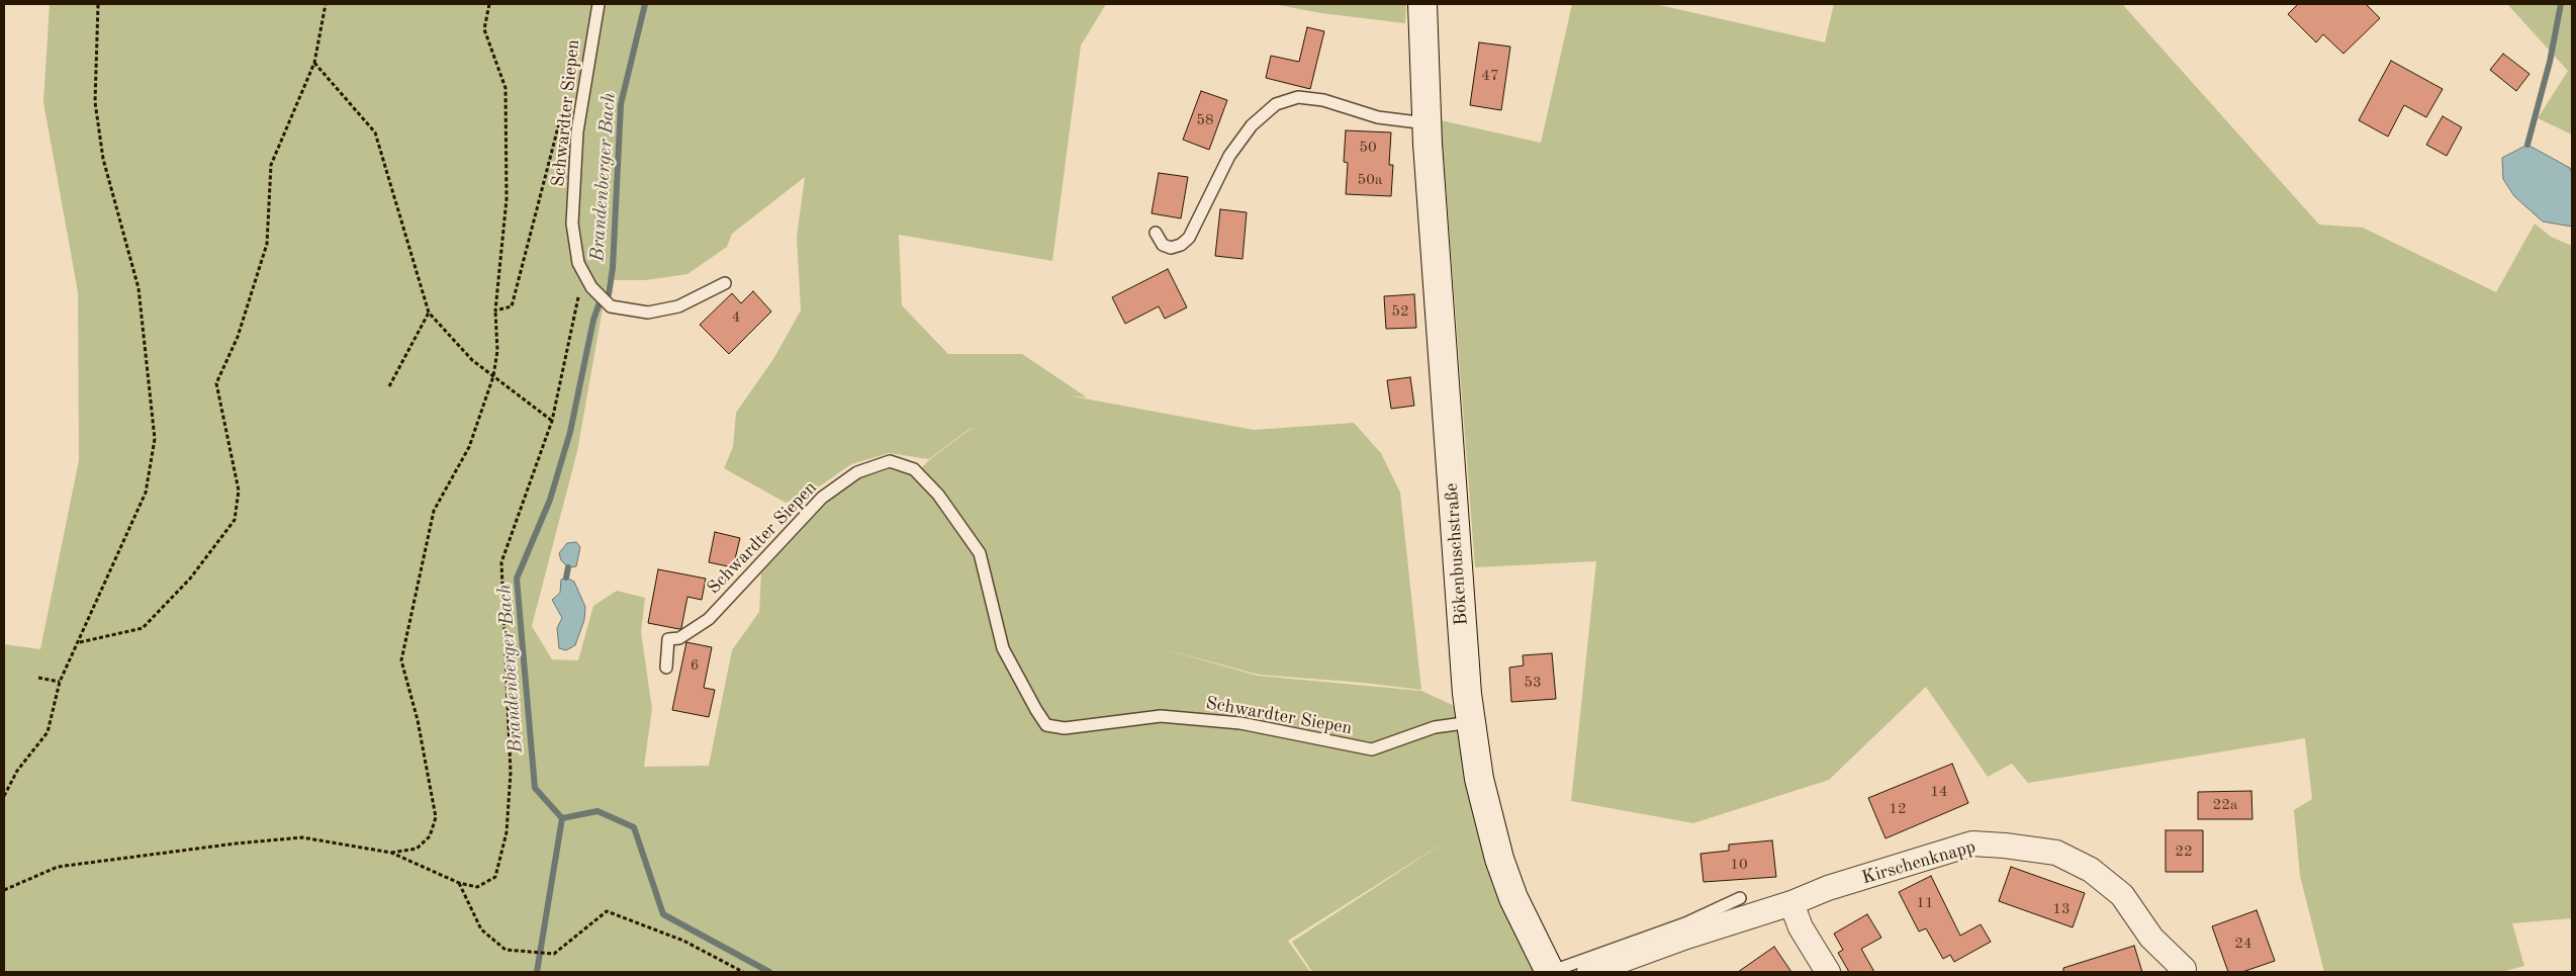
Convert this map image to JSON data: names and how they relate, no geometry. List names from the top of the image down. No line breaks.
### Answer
{"streets":{"main road":["Bökenbuschstraße"],"street":["Kirschenknapp"],"lane":["Schwardter Siepen"]},"crossings":[["Schwardter Siepen","Bökenbuschstraße"]],"water":["Brandenberger Bach"],"house_numbers":["47","58","50","50a","52","4","6","53","14","22a","12","22","10","11","13","24"]}
